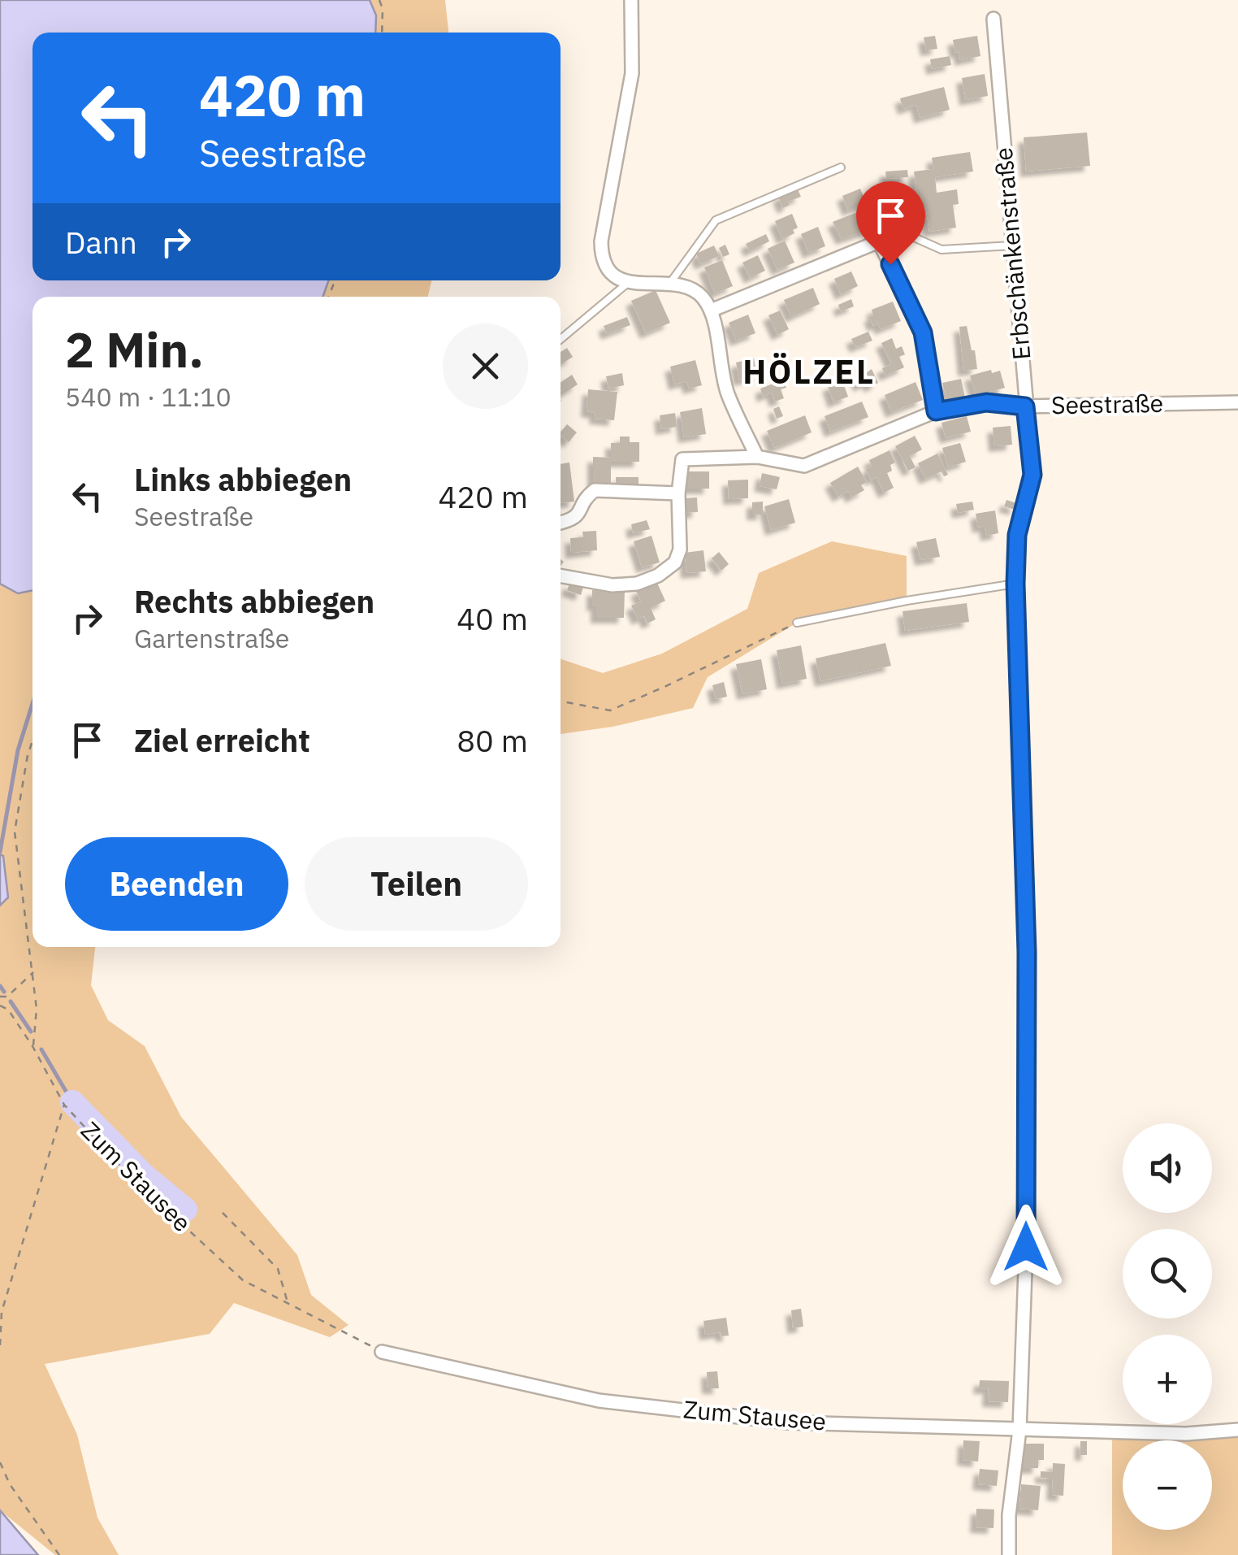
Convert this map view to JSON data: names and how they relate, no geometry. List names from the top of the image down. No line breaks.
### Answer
{"streets":{"street":["Erbschänkenstraße","Seestraße","Zum Stausee"]},"crossings":[["Erbschänkenstraße","Seestraße"],["Erbschänkenstraße","Zum Stausee"]],"districts":["HÖLZEL"],"page":{"turn":["420 m","Seestraße"],"then":"Dann","heading":["2 Min.","540 m · 11:10"],"list":[{"name":"Links abbiegen","note":"Seestraße","value":"420 m"},{"name":"Rechts abbiegen","note":"Gartenstraße","value":"40 m"},{"name":"Ziel erreicht","value":"80 m"}],"buttons":["Beenden","Teilen"],"map_buttons":["+","−"]}}
